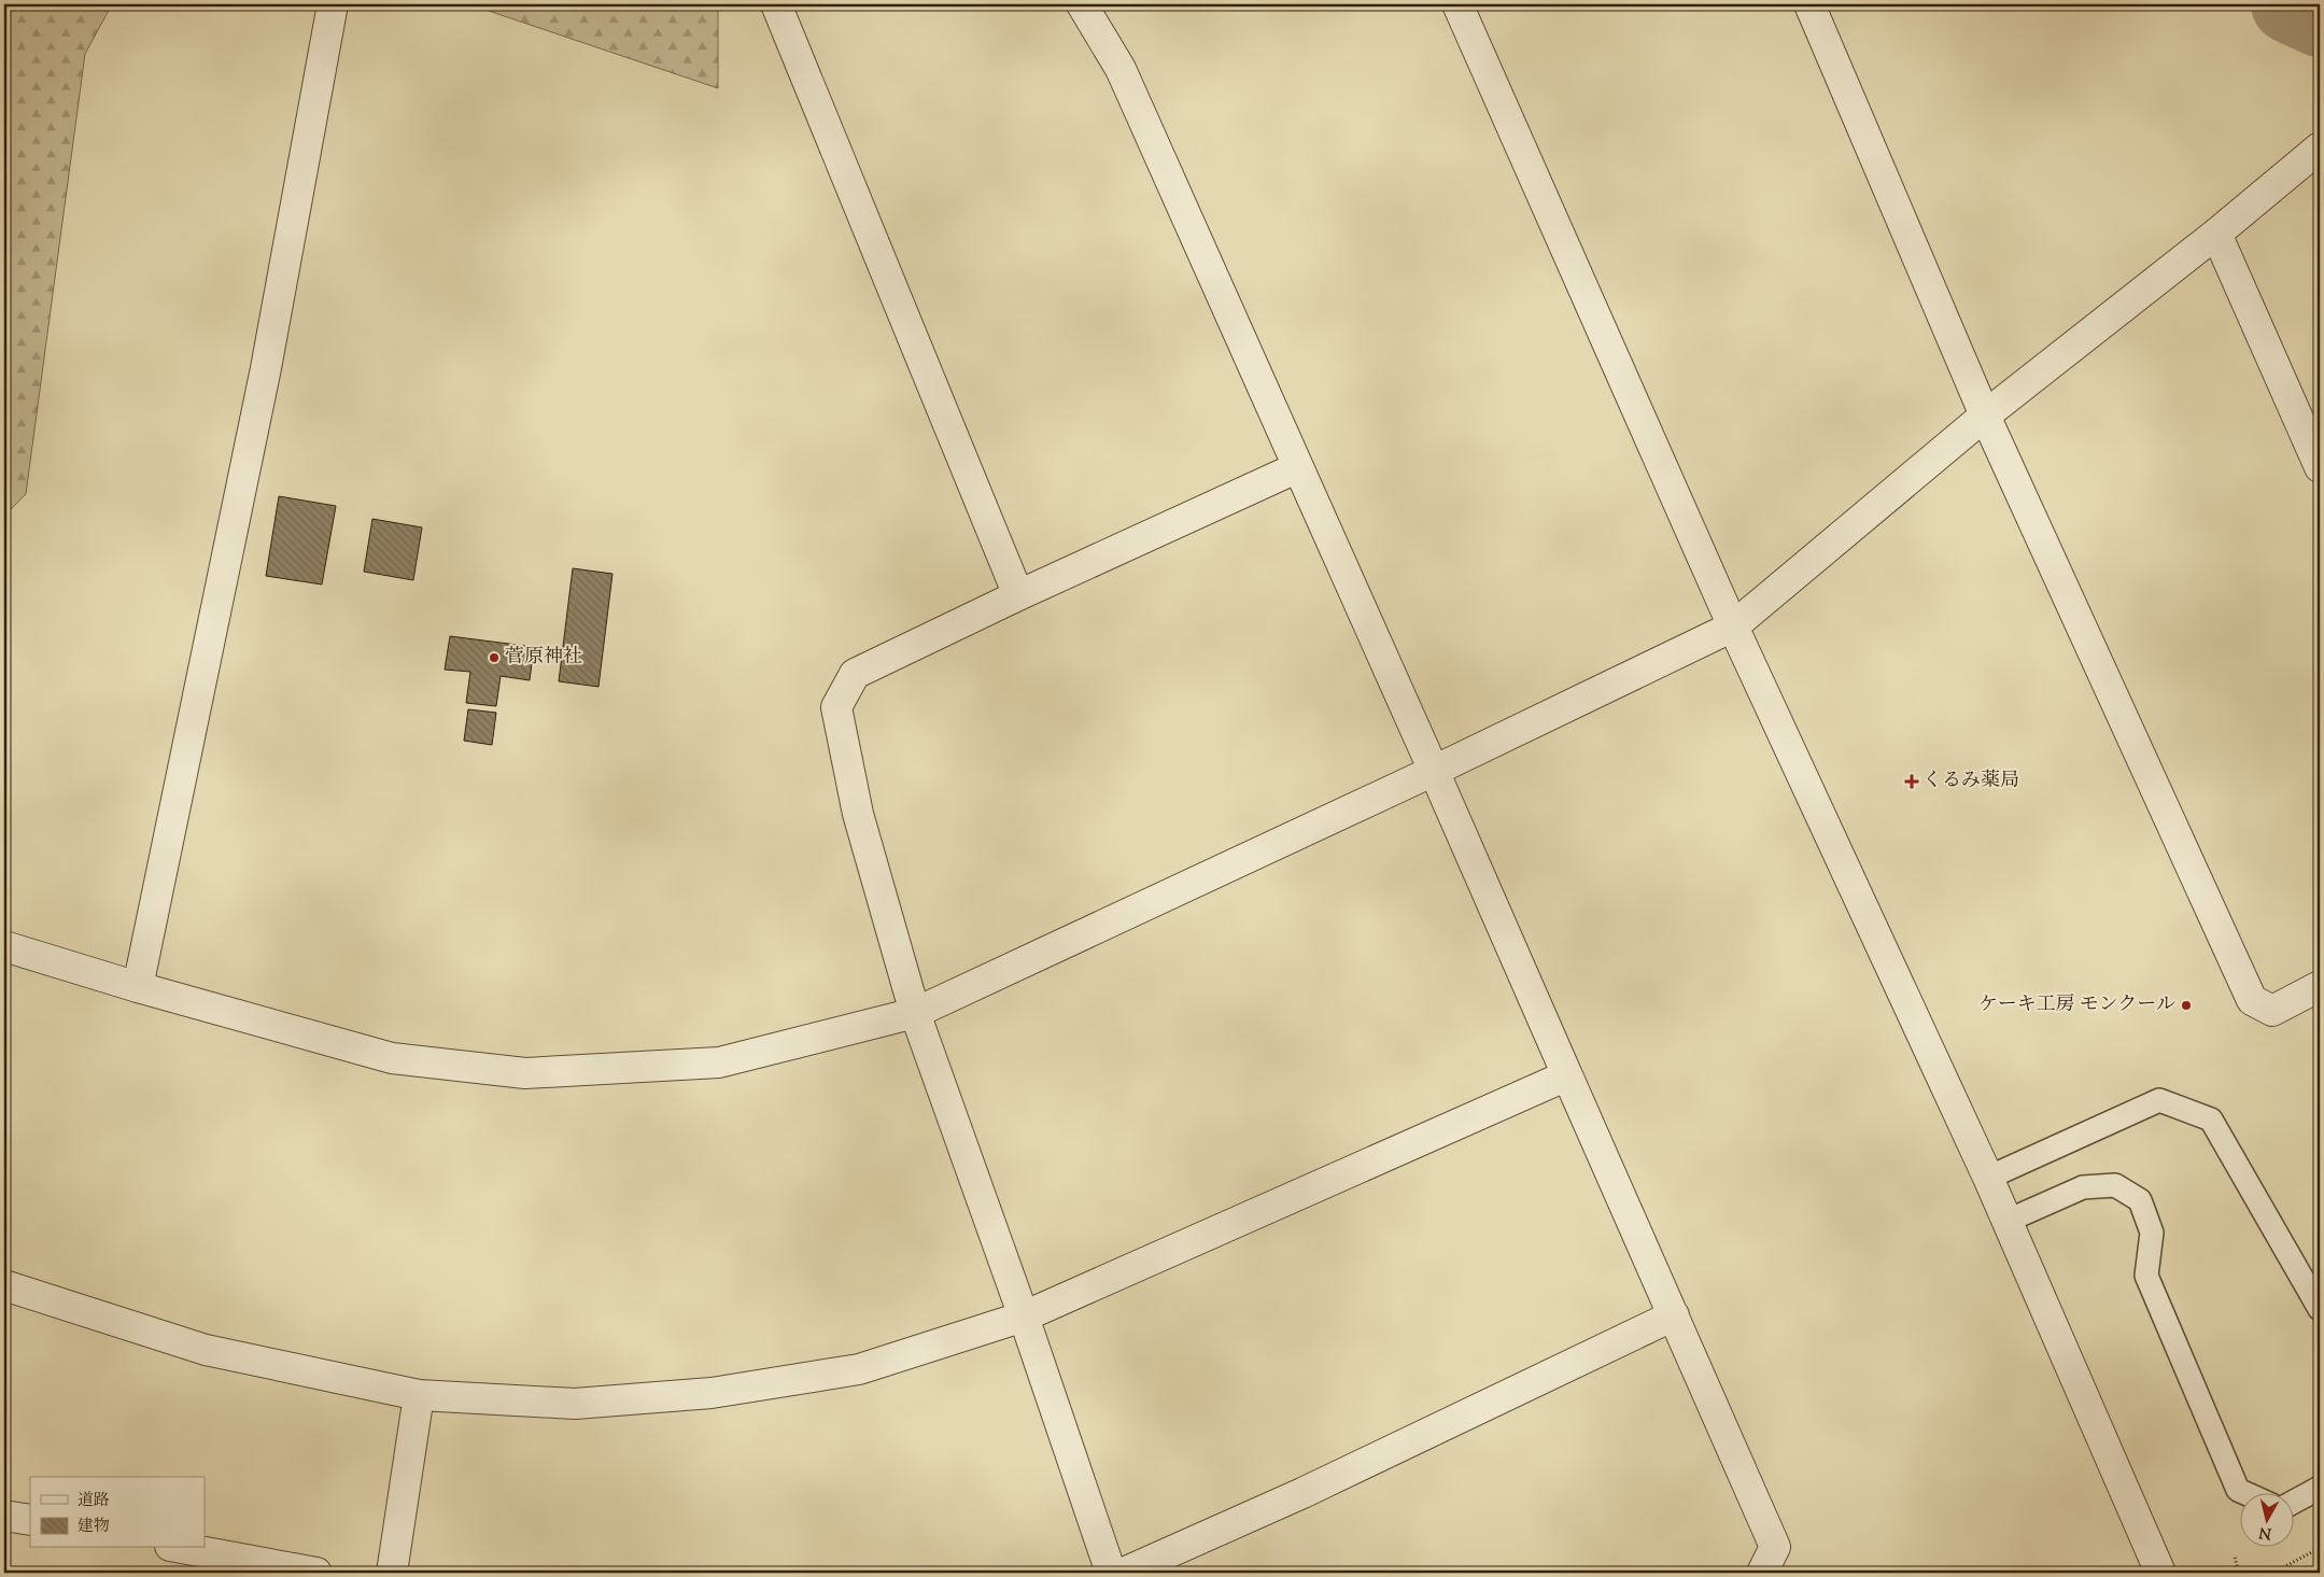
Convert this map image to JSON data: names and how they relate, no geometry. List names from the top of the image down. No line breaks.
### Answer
{"places":{"other":["菅原神社","ケーキ工房 モンクール"],"health":["くるみ薬局"]},"legend":["道路","建物"],"north":"bottom"}
